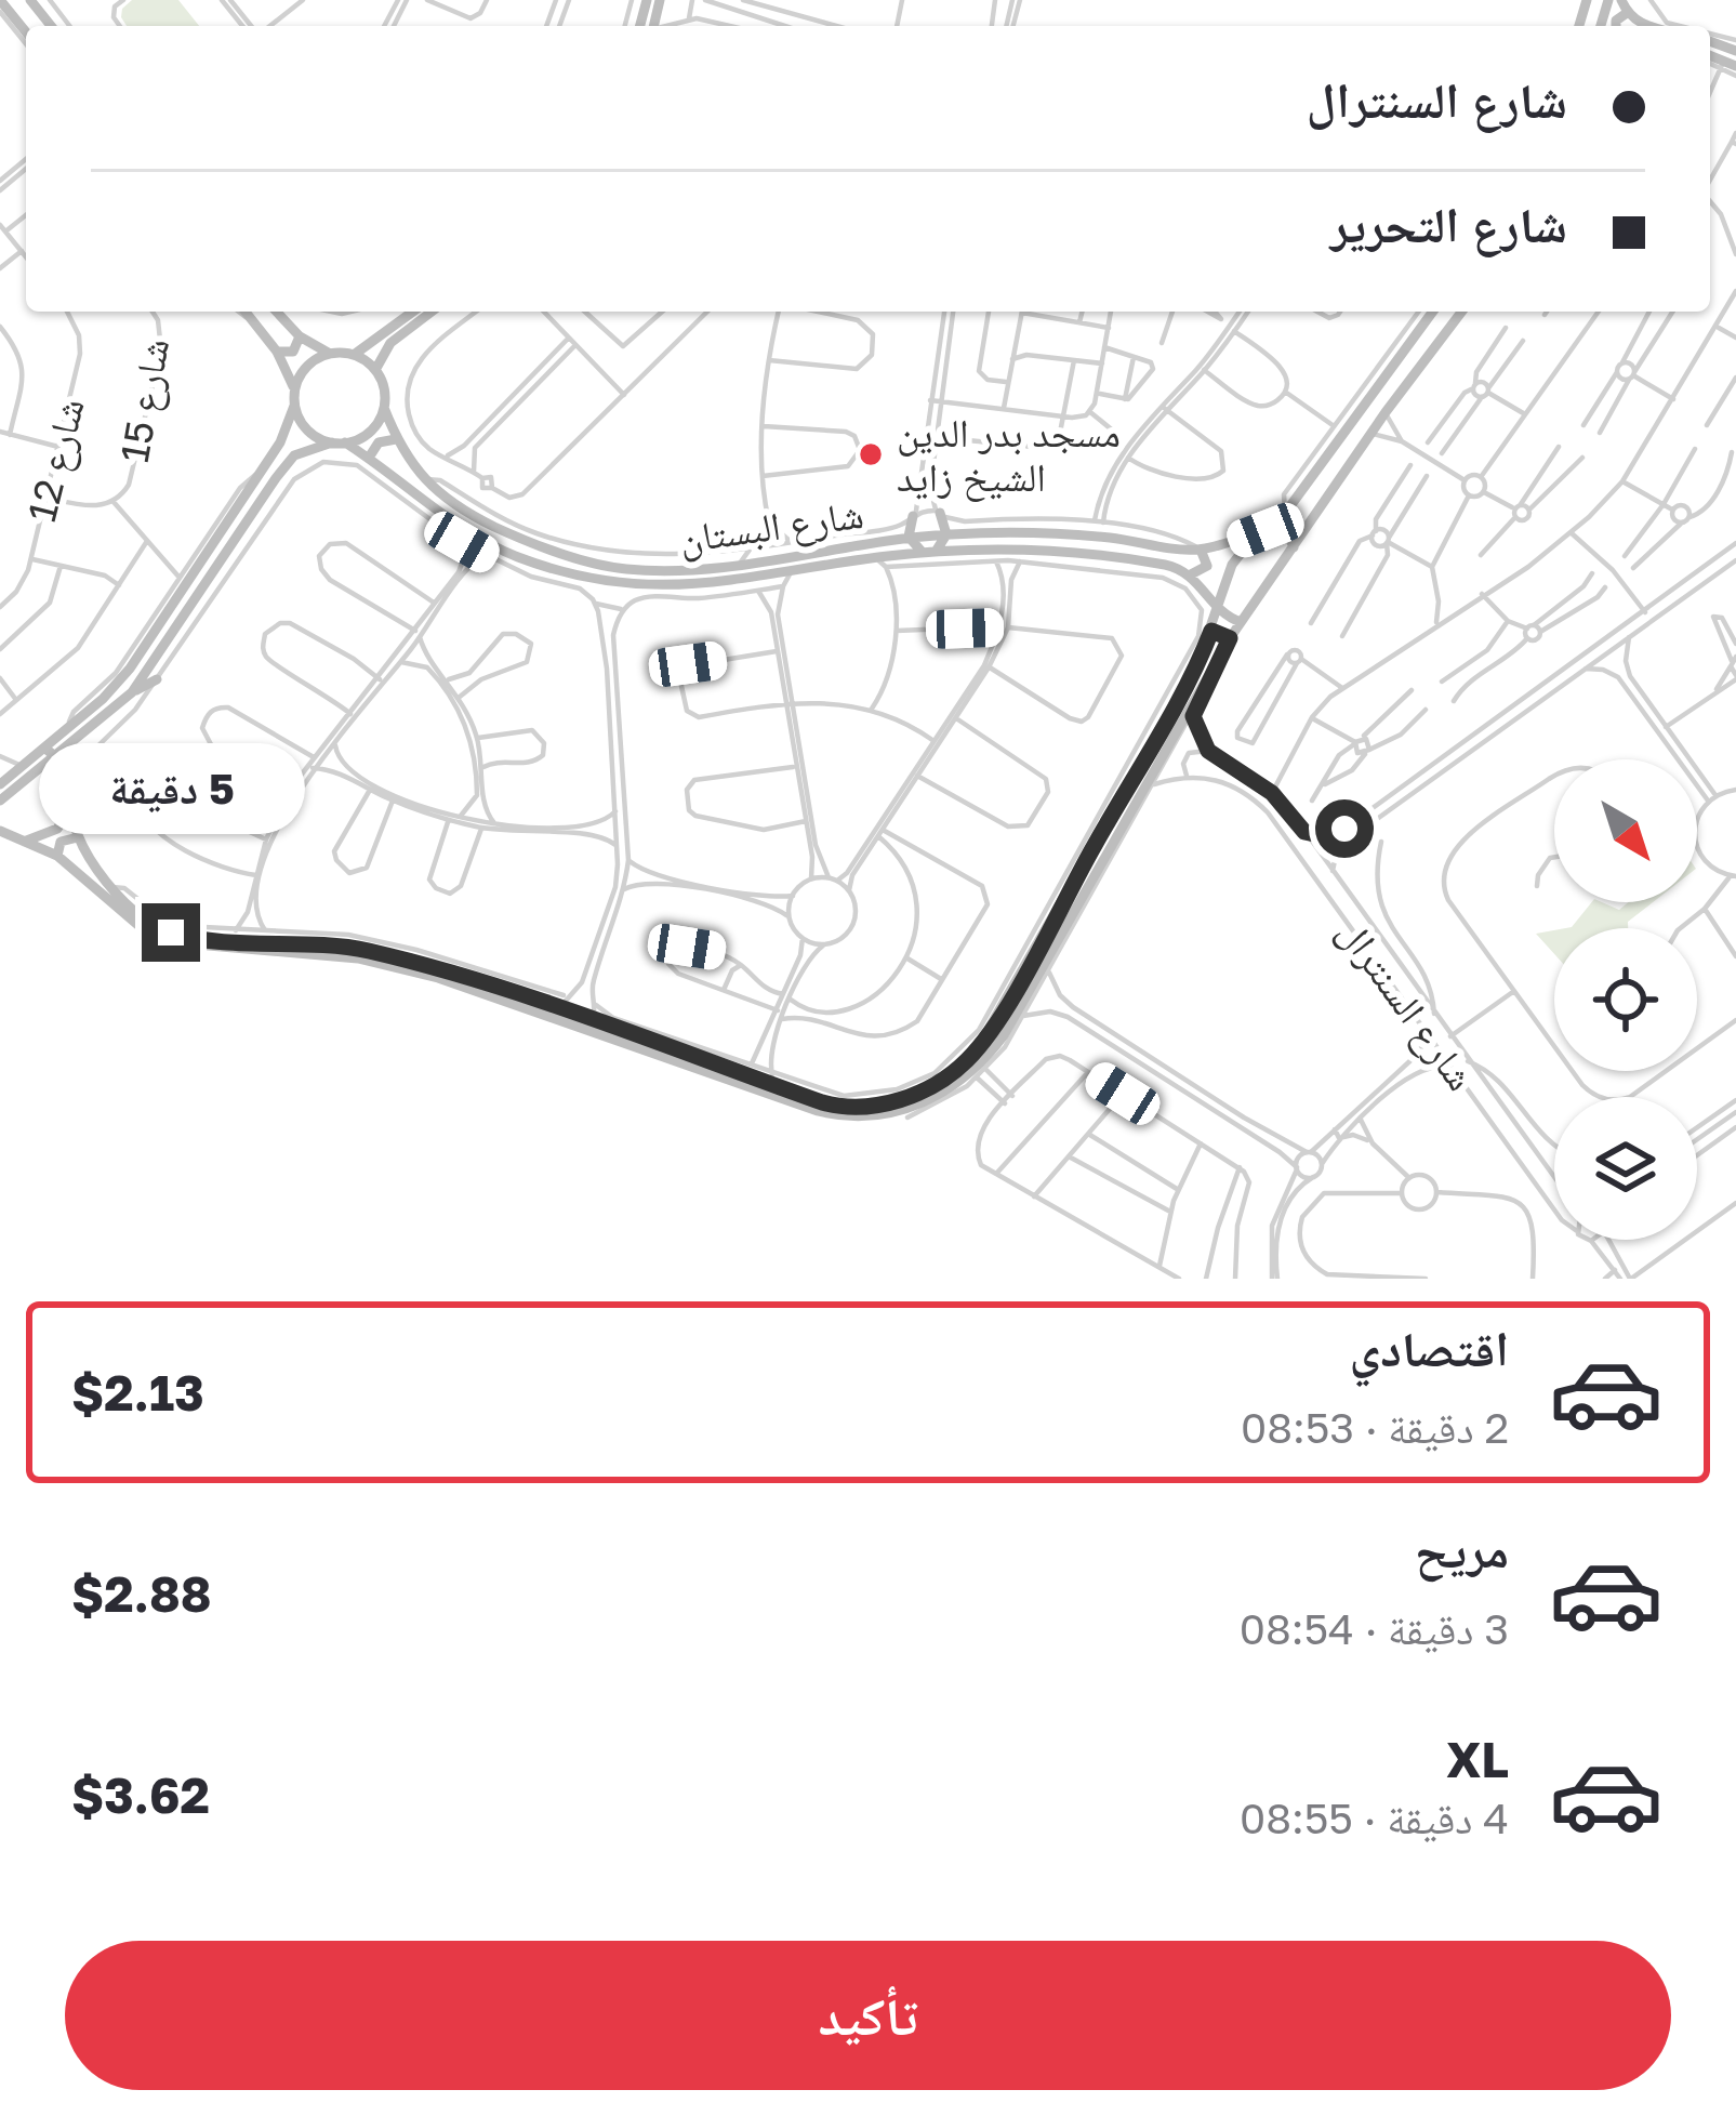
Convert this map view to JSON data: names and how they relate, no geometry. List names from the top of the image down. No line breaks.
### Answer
{"streets":{"street":["شارع 15","شارع 12","شارع البستان","شارع السنترال"]},"crossings":[["شارع 15","شارع 12"]],"places":["مسجد بدر الدين الشيخ زايد"],"north":"bottom right","page":{"banner":["شارع السنترال","شارع التحرير"],"bubble":"5 دقيقة","list":[{"name":"اقتصادي","note":"2 دقيقة · 08:53","value":"$2.13"},{"name":"مريح","note":"3 دقيقة · 08:54","value":"$2.88"},{"name":"XL","note":"4 دقيقة · 08:55","value":"$3.62"}],"buttons":"تأكيد"}}
